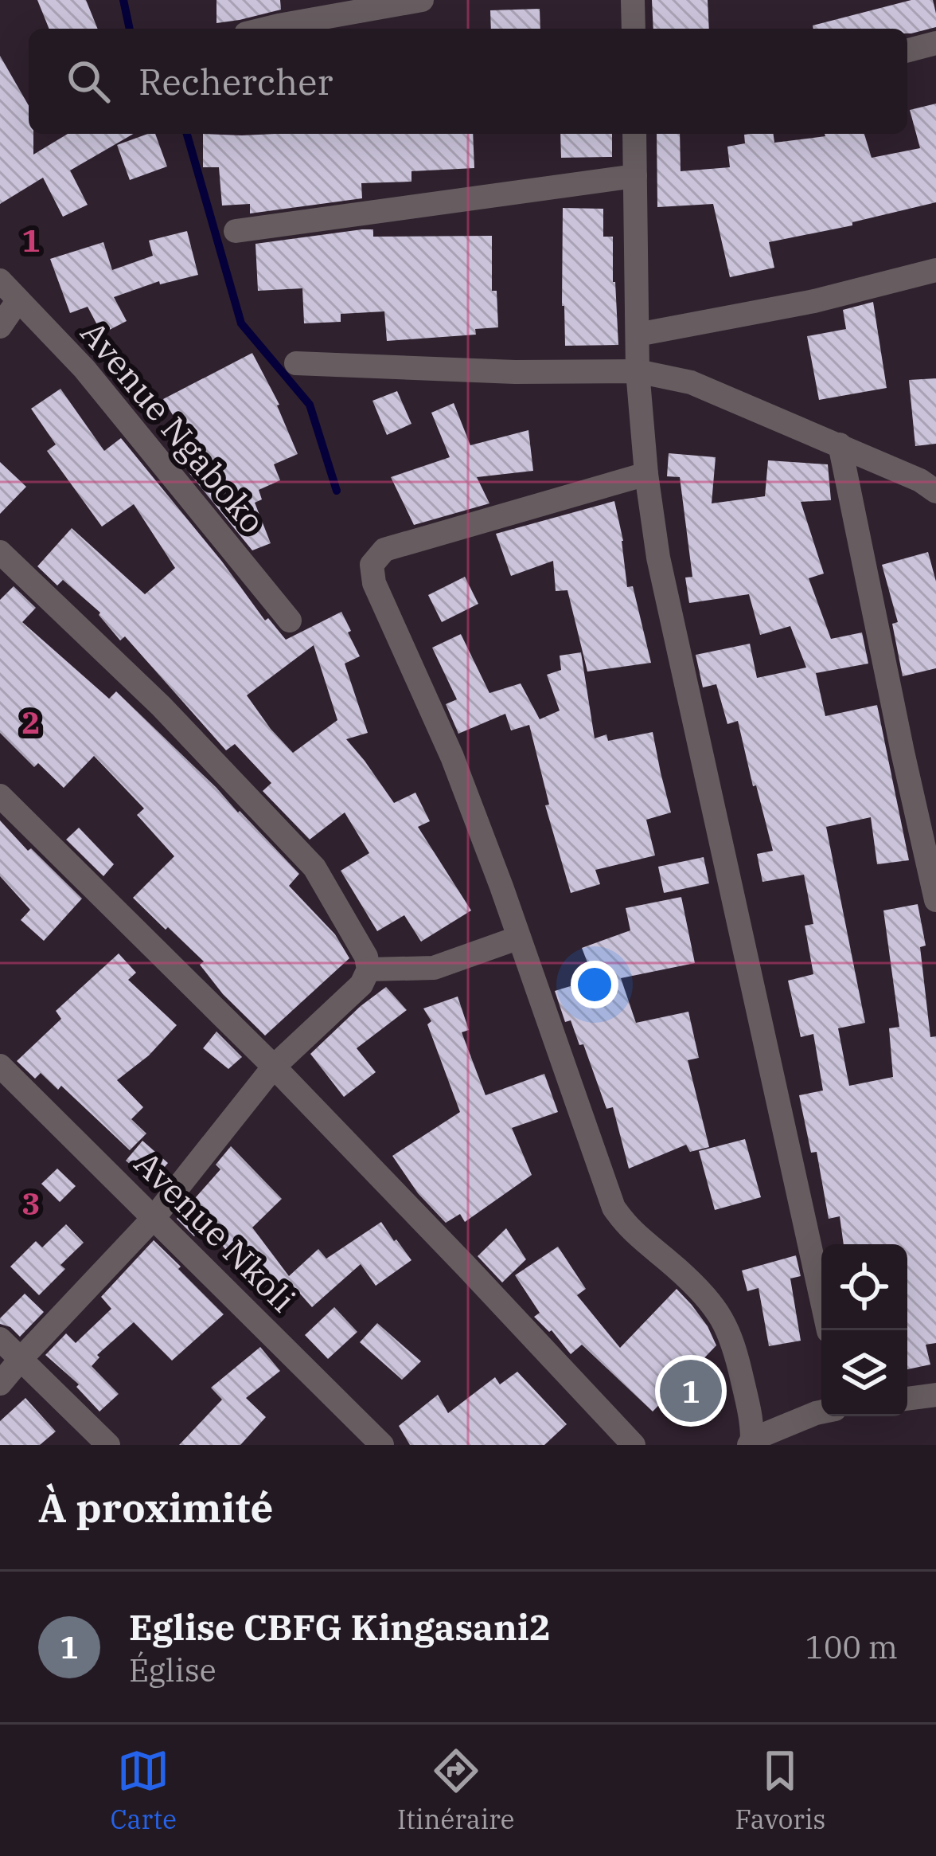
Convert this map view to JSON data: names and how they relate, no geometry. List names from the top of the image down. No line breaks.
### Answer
{"streets":{"street":["Avenue Ngaboko","Avenue Nkoli"]},"page":{"search":"Rechercher","pins":"1","heading":"À proximité","list":[{"mark":"1","name":"Eglise CBFG Kingasani2","note":"Église","value":"100 m"}],"nav":["Carte","Itinéraire","Favoris"]},"grid":{"rows":["1","2","3"]}}
